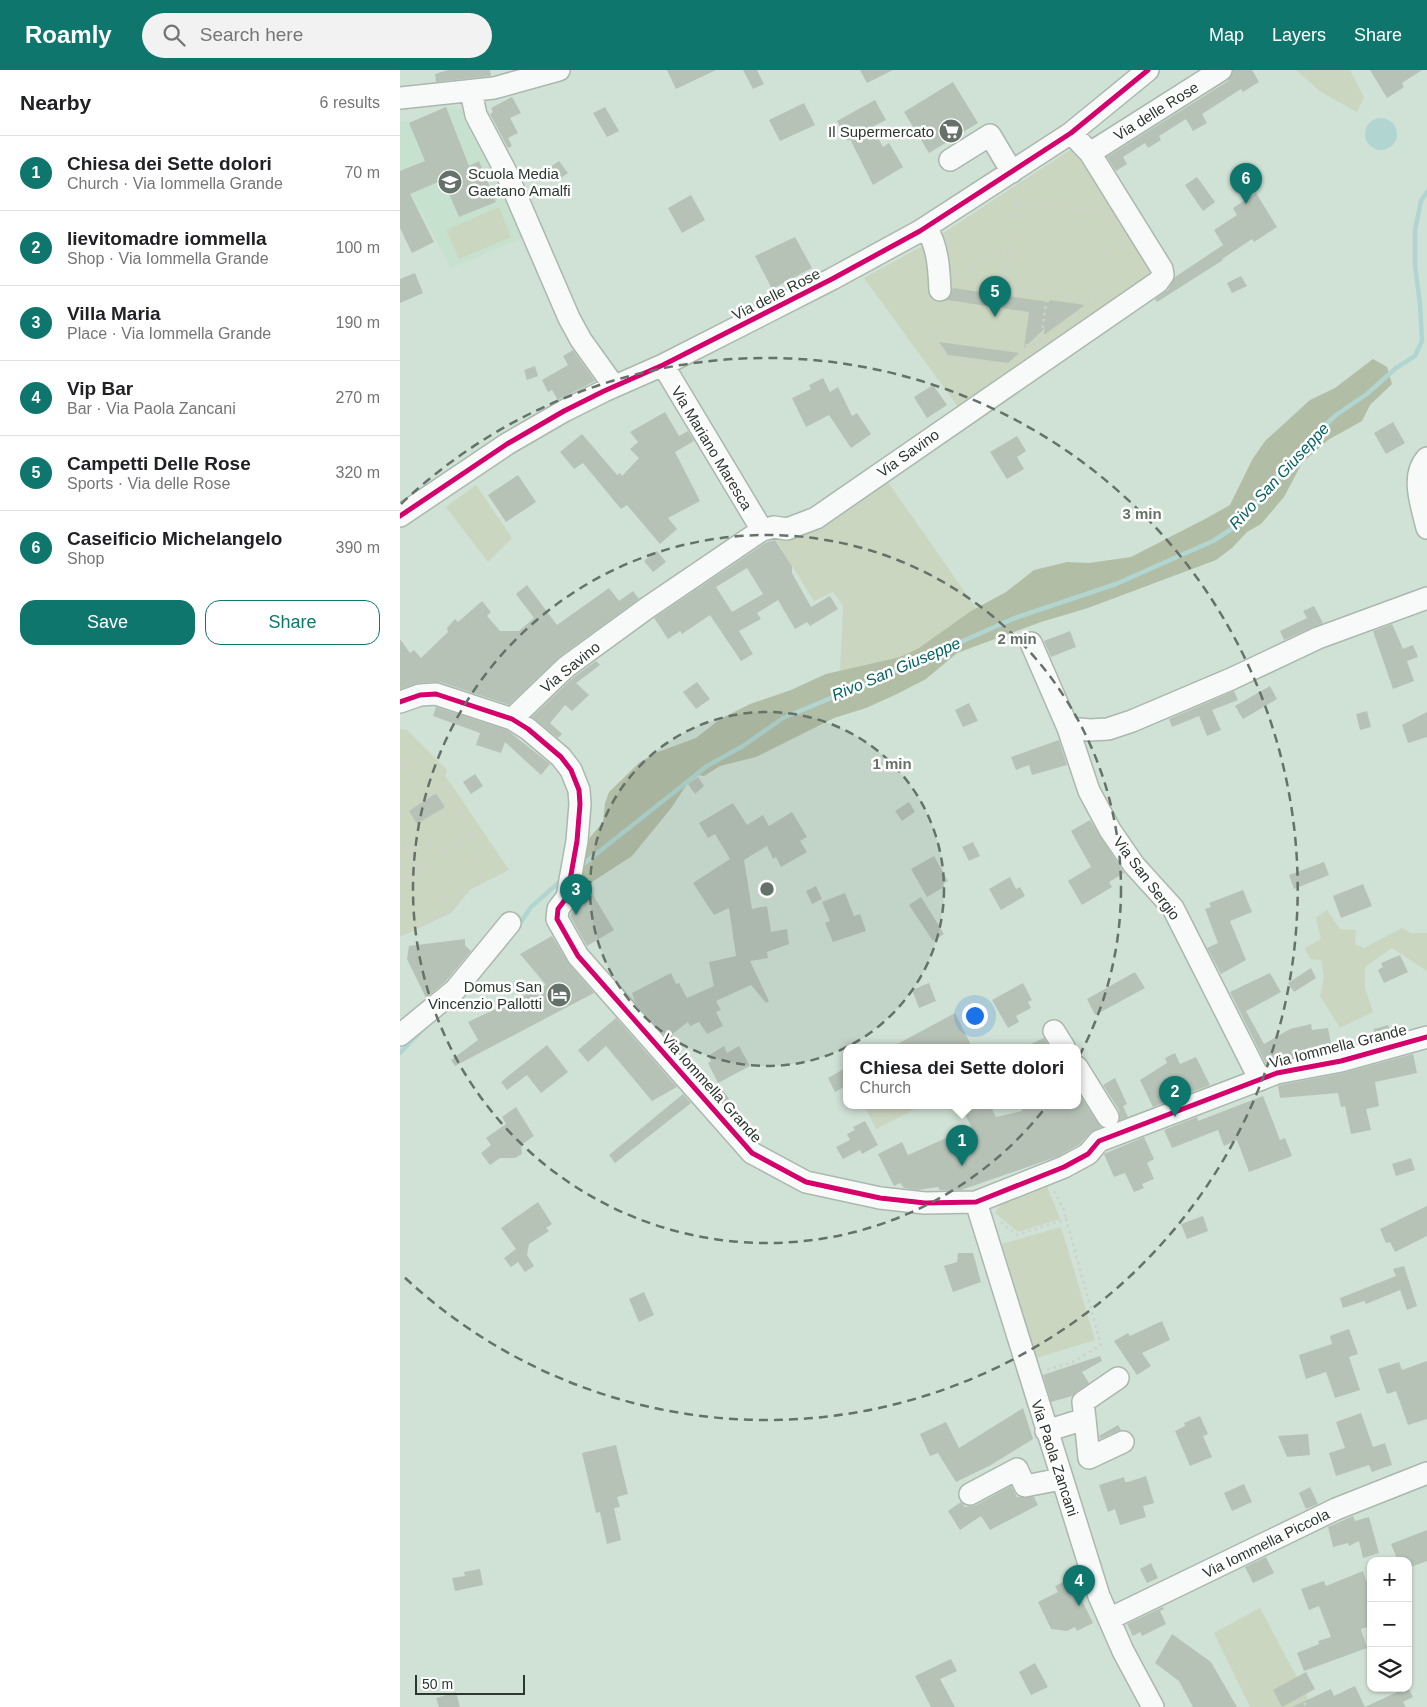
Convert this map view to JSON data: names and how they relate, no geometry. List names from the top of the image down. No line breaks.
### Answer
{"streets":{"street":["Via delle Rose","Via Mariano Maresca","Via Savino","Via San Sergio","Via Iommella Grande","Via Paola Zancani","Via Iommella Piccola"]},"crossings":[["Via delle Rose","Via Mariano Maresca"],["Via delle Rose","Via Savino"],["Via Mariano Maresca","Via Savino"],["Via Savino","Via Iommella Grande"],["Via San Sergio","Via Iommella Grande"],["Via Iommella Grande","Via Paola Zancani"],["Via Paola Zancani","Via Iommella Piccola"]],"water":["Rivo San Giuseppe"],"places":{"supermarket":["Il Supermercato"],"school or university":["Scuola Media Gaetano Amalfi"],"hotel":["Domus San Vincenzio Pallotti"]},"scale_bar":"50 m","page":{"header":"Roamly","search":"Search here","nav":["Map","Layers","Share"],"heading":["Nearby","6 results"],"list":[{"mark":"1","name":"Chiesa dei Sette dolori","note":"Church · Via Iommella Grande","value":"70 m"},{"mark":"2","name":"lievitomadre iommella","note":"Shop · Via Iommella Grande","value":"100 m"},{"mark":"3","name":"Villa Maria","note":"Place · Via Iommella Grande","value":"190 m"},{"mark":"4","name":"Vip Bar","note":"Bar · Via Paola Zancani","value":"270 m"},{"mark":"5","name":"Campetti Delle Rose","note":"Sports · Via delle Rose","value":"320 m"},{"mark":"6","name":"Caseificio Michelangelo","note":"Shop","value":"390 m"}],"pins":["6","5","3","2","1","4"],"buttons":["Save","Share"],"popup":["Chiesa dei Sette dolori","Church"],"map_buttons":["+","−"],"scale":"50 m"},"rings":["3 min","2 min","1 min"]}
